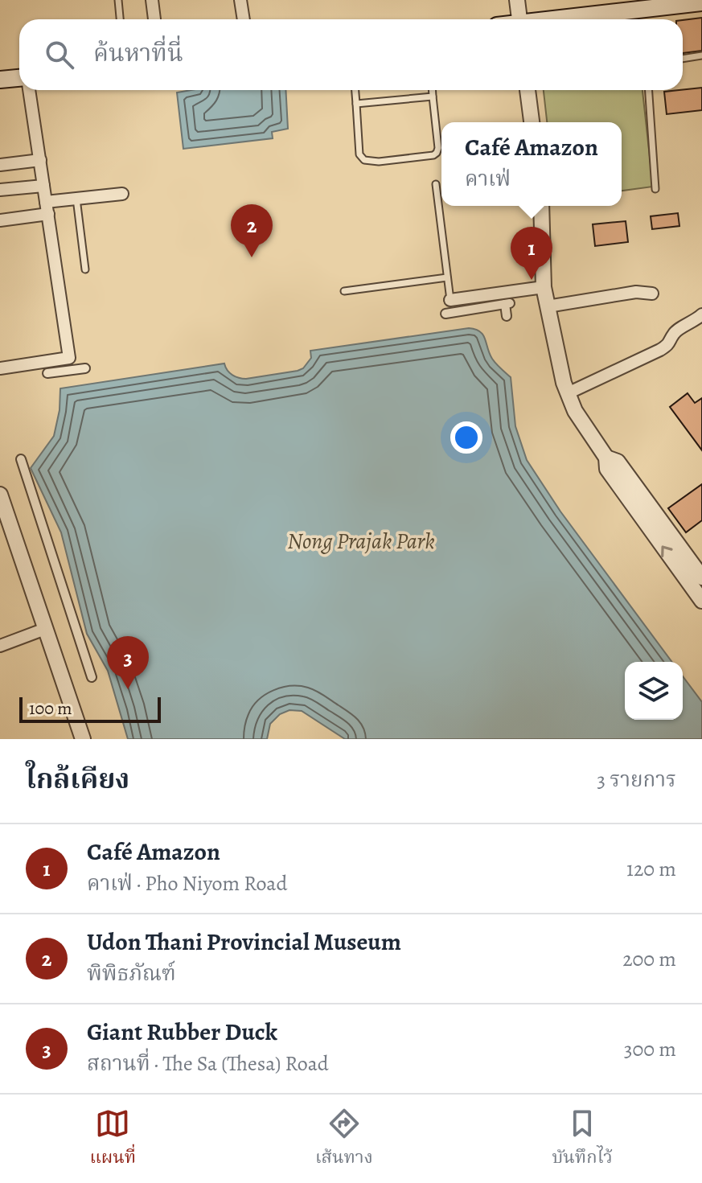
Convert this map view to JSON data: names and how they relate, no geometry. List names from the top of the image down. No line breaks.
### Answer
{"parks":["Nong Prajak Park"],"scale_bar":"100 m","page":{"search":"ค้นหาที่นี่","popup":["Café Amazon","คาเฟ่"],"pins":["2","1","3"],"scale":"100 m","heading":["ใกล้เคียง","3 รายการ"],"list":[{"mark":"1","name":"Café Amazon","note":"คาเฟ่ · Pho Niyom Road","value":"120 m"},{"mark":"2","name":"Udon Thani Provincial Museum","note":"พิพิธภัณฑ์","value":"200 m"},{"mark":"3","name":"Giant Rubber Duck","note":"สถานที่ · The Sa (Thesa) Road","value":"300 m"}],"nav":["แผนที่","เส้นทาง","บันทึกไว้"]}}
